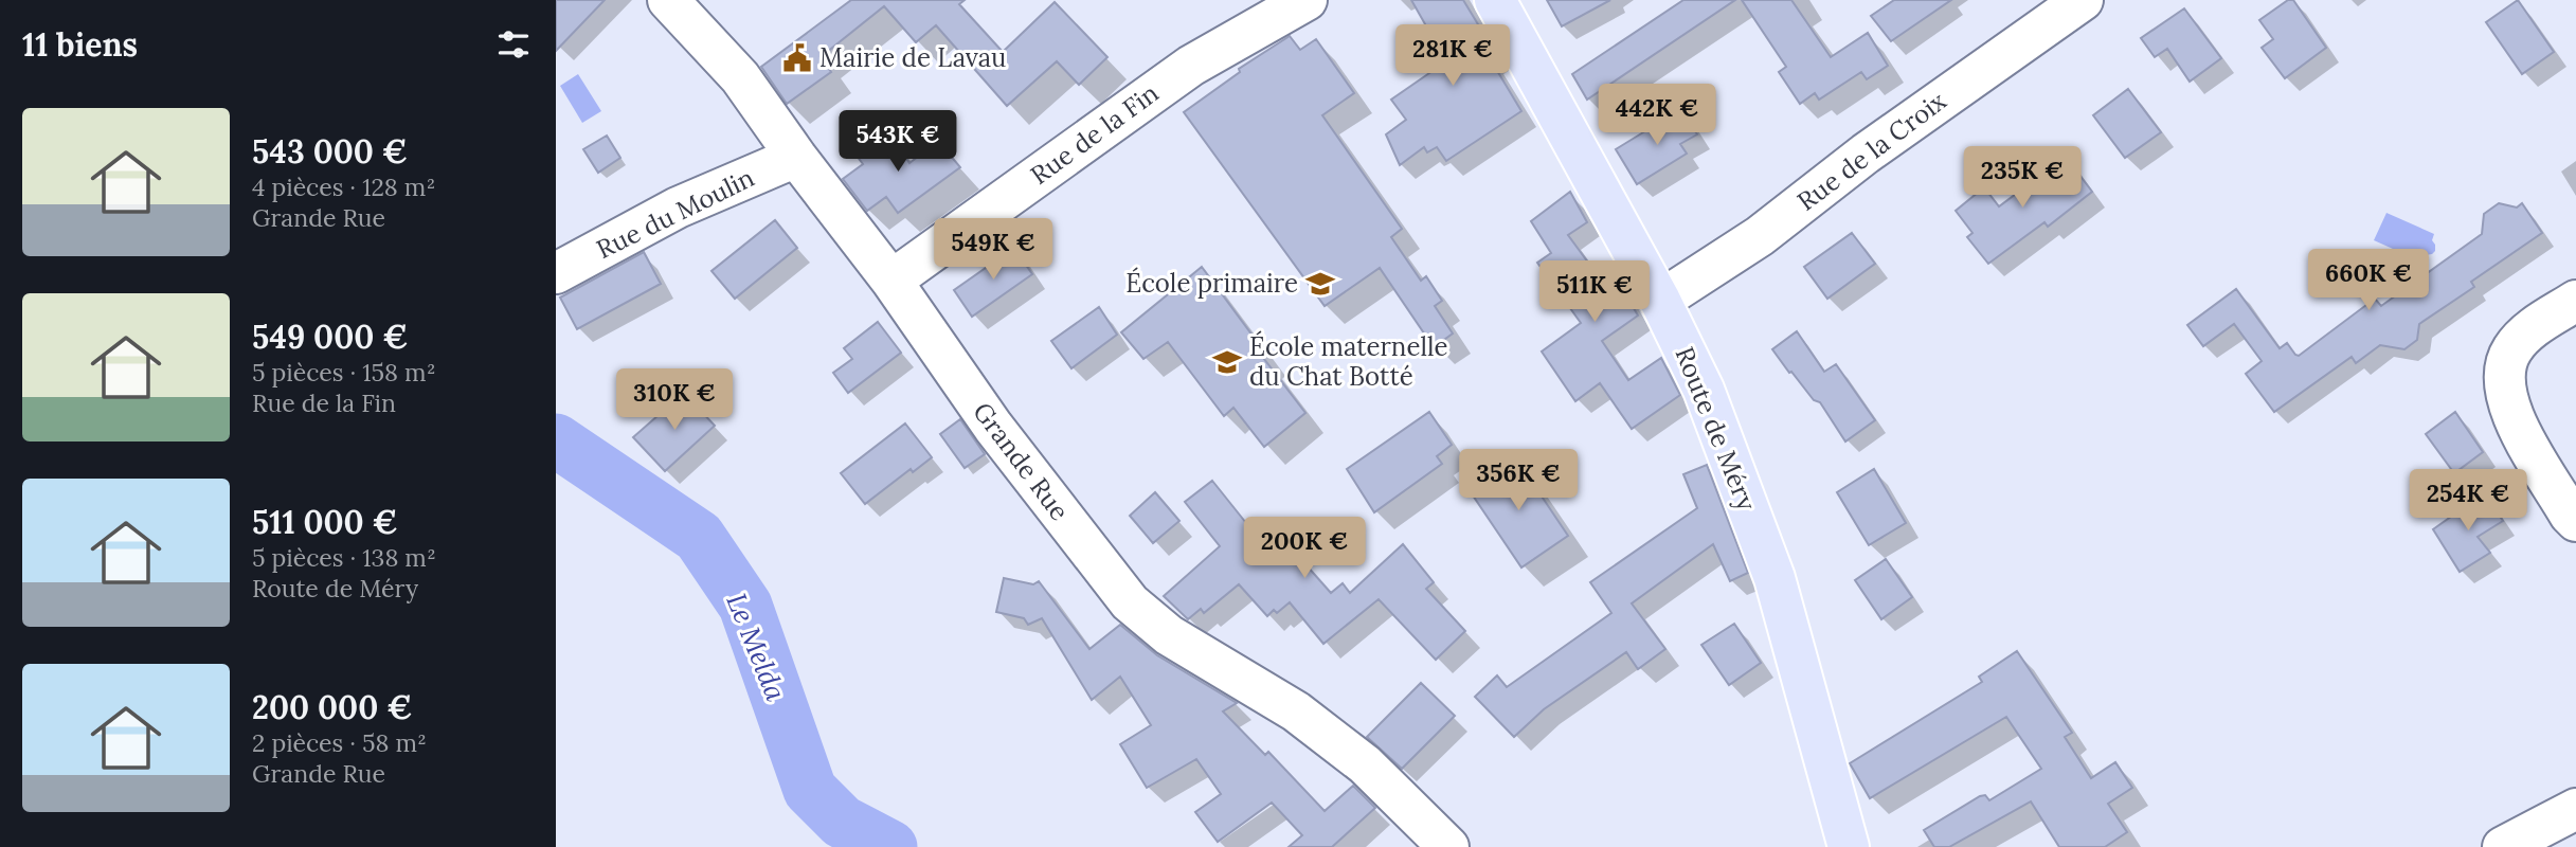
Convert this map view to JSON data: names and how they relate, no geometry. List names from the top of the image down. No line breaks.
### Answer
{"streets":{"main road":["Route de Méry"],"street":["Rue de la Fin","Rue de la Croix","Rue du Moulin","Grande Rue"]},"crossings":[["Rue de la Fin","Grande Rue"],["Rue de la Croix","Route de Méry"],["Rue du Moulin","Grande Rue"]],"water":["Le Melda"],"places":{"public building":["Mairie de Lavau"],"school or university":["École primaire","École maternelle du Chat Botté"]},"page":{"heading":"11 biens","price":["281K €","442K €","543K €","235K €","549K €","660K €","511K €","310K €","356K €","254K €","200K €"],"list":[{"name":"543 000 €","note":"4 pièces · 128 m² · Grande Rue"},{"name":"549 000 €","note":"5 pièces · 158 m² · Rue de la Fin"},{"name":"511 000 €","note":"5 pièces · 138 m² · Route de Méry"},{"name":"200 000 €","note":"2 pièces · 58 m² · Grande Rue"}]}}
